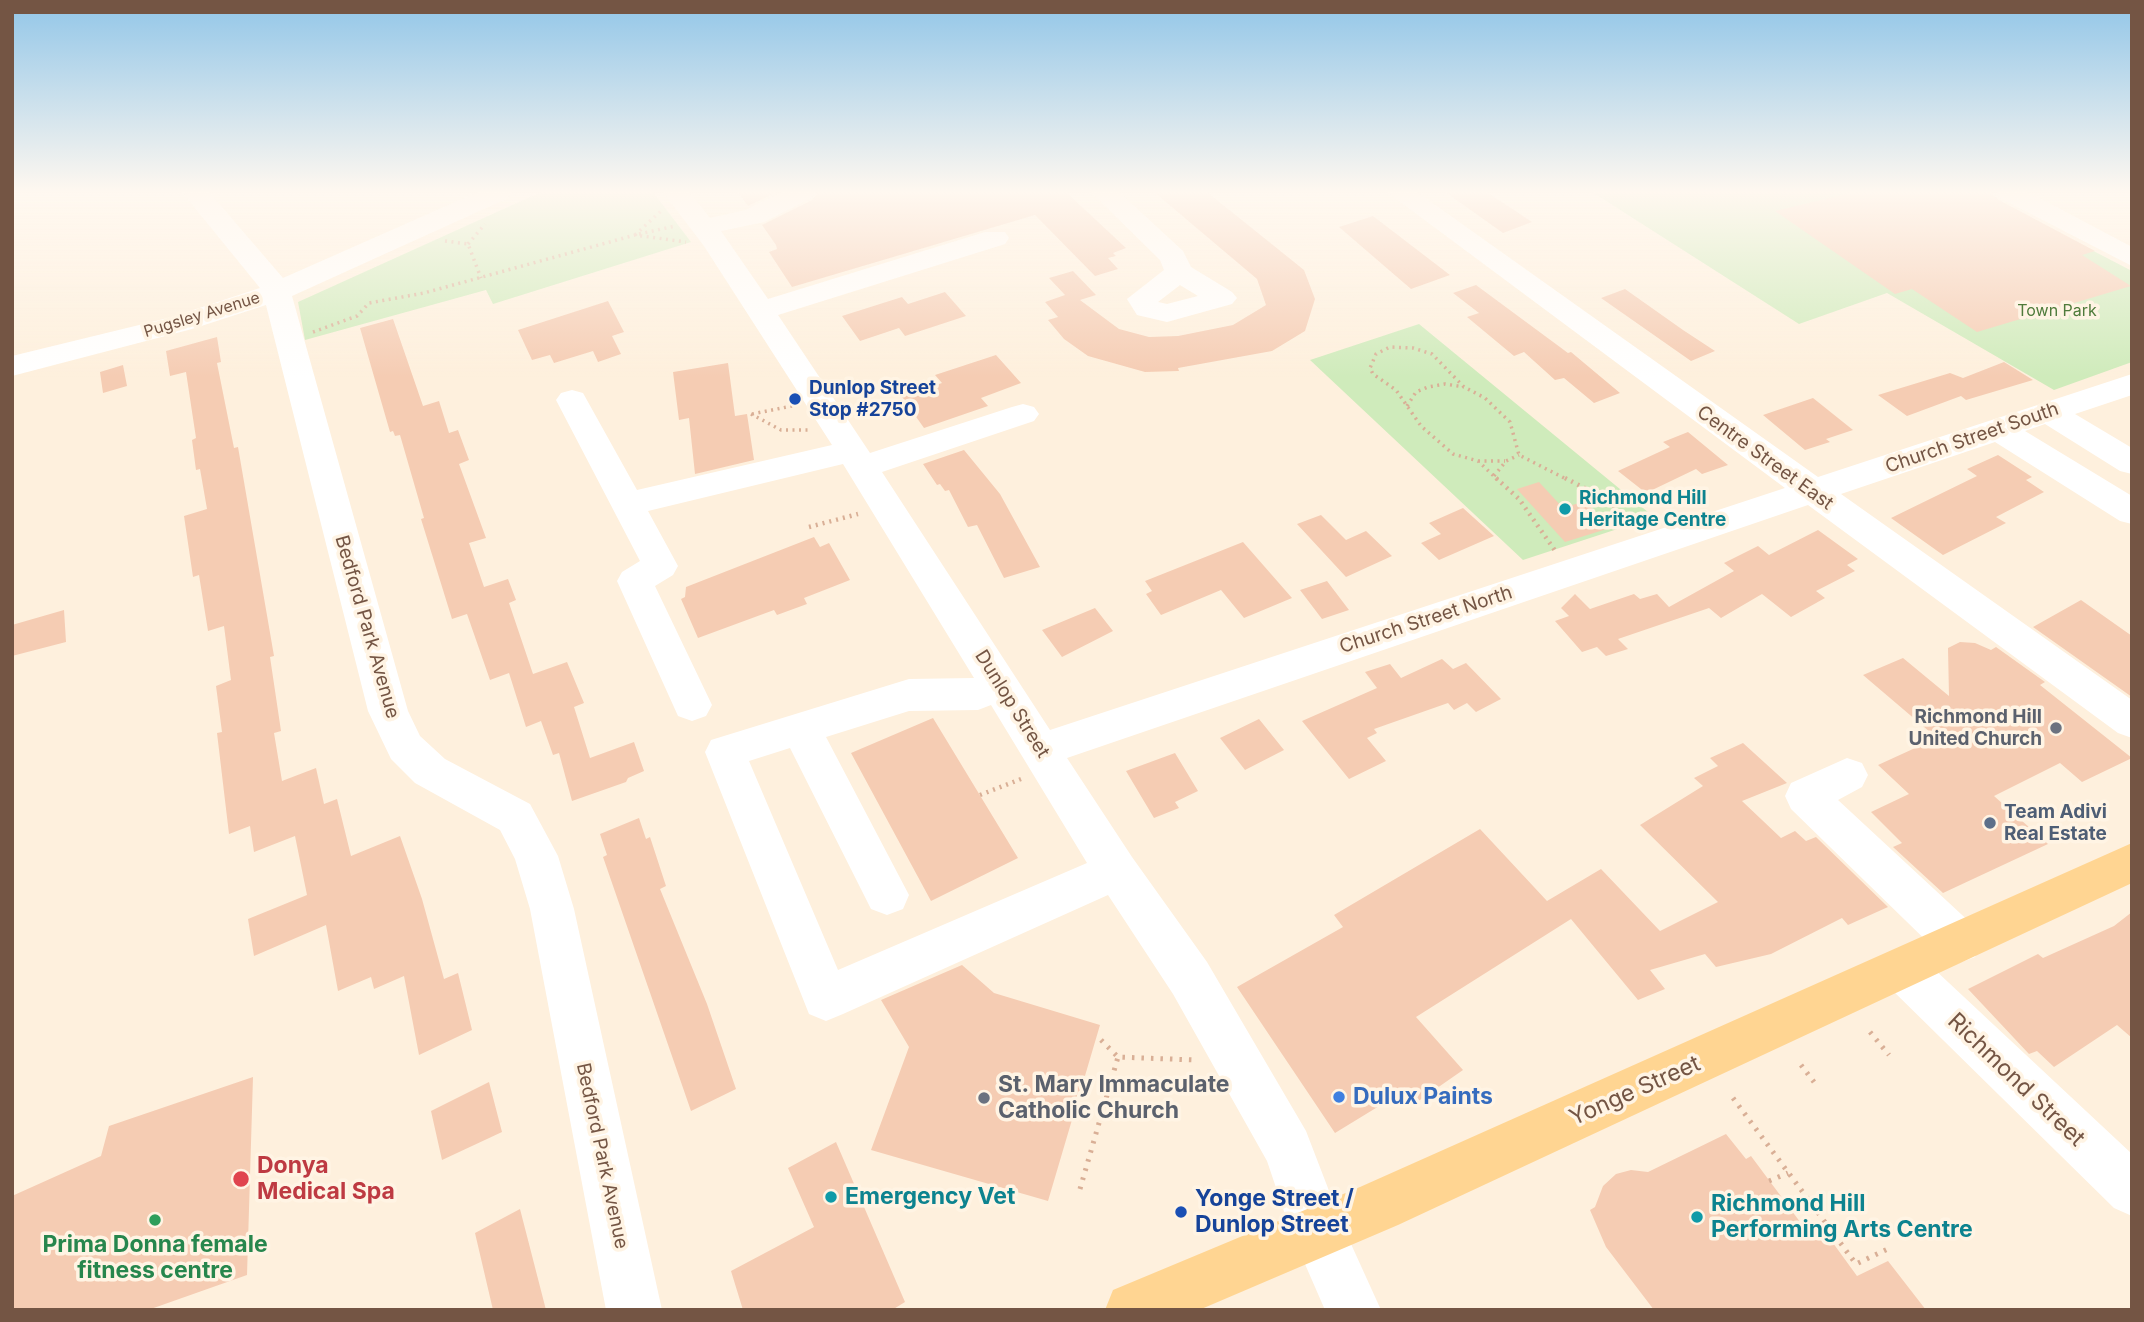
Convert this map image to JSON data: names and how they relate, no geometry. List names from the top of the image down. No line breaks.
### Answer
{"streets":{"main road":["Yonge Street"],"street":["Pugsley Avenue","Church Street South","Centre Street East","Church Street North","Bedford Park Avenue","Dunlop Street","Richmond Street"]},"crossings":[["Pugsley Avenue","Bedford Park Avenue"],["Church Street South","Centre Street East"],["Church Street South","Church Street North"],["Centre Street East","Church Street North"],["Church Street North","Dunlop Street"],["Dunlop Street","Yonge Street"],["Richmond Street","Yonge Street"]],"parks":["Town Park"],"places":["Dunlop Street Stop #2750","Richmond Hill Heritage Centre","Richmond Hill United Church","Team Adivi Real Estate","Dulux Paints","St. Mary Immaculate Catholic Church","Donya Medical Spa","Emergency Vet","Yonge Street / Dunlop Street","Richmond Hill Performing Arts Centre","Prima Donna female fitness centre"]}
